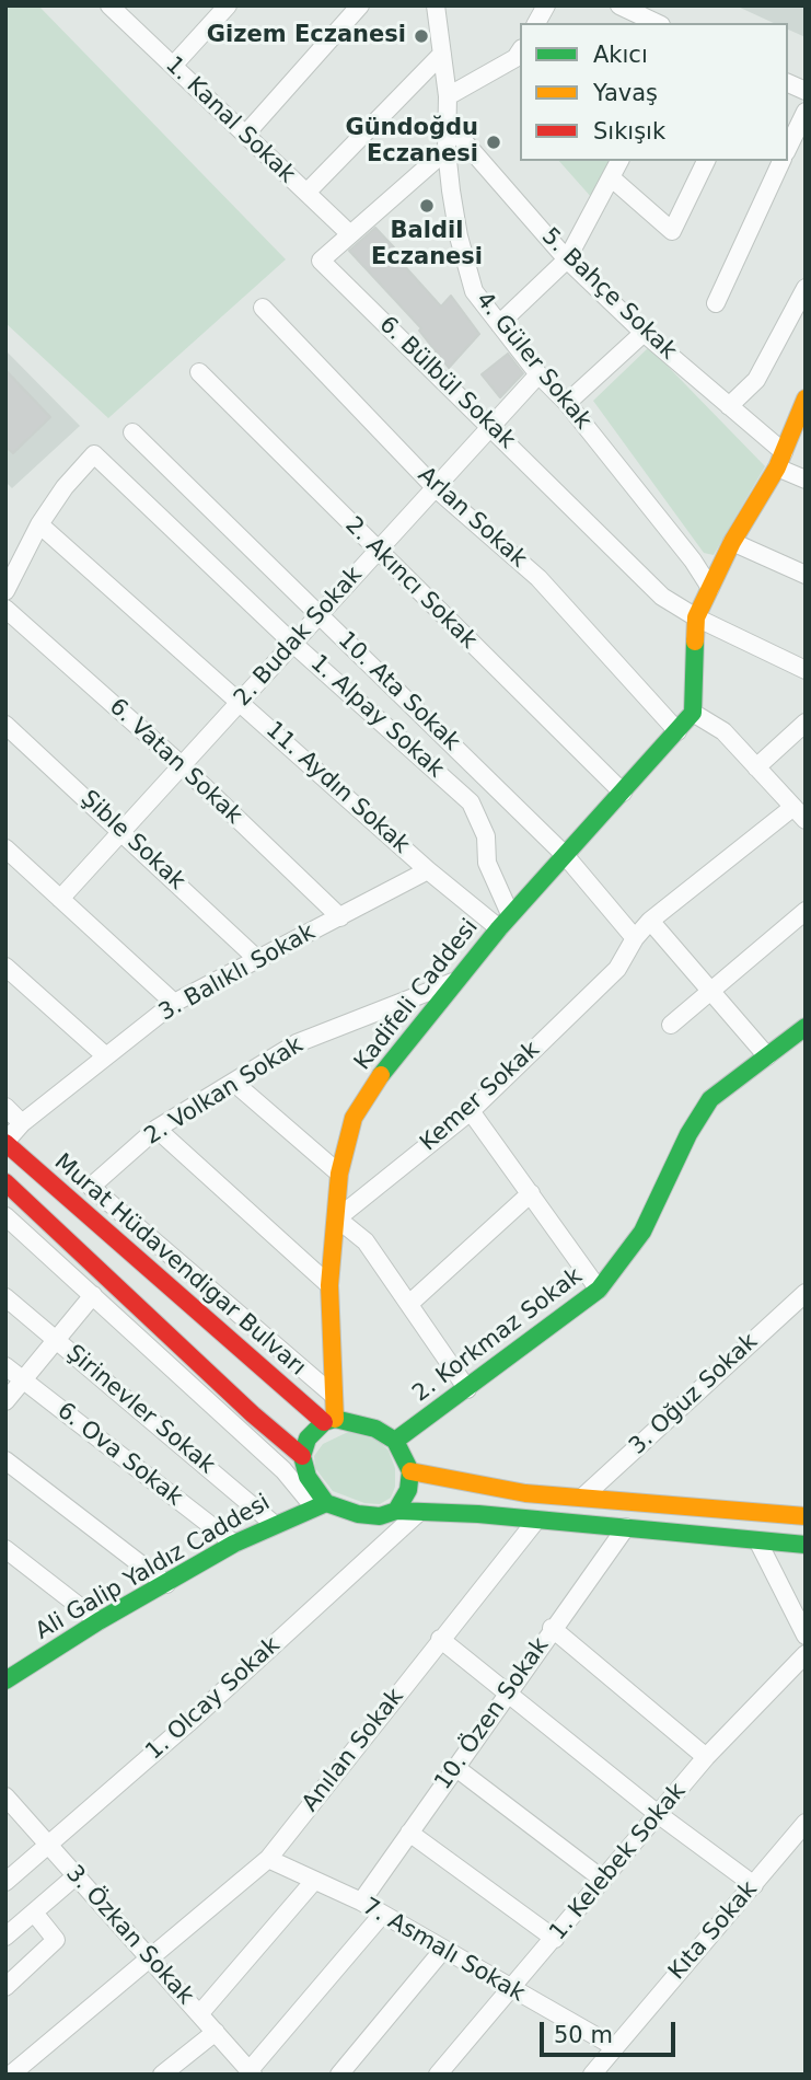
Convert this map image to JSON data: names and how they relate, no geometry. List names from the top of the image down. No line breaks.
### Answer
{"streets":{"main road":["Kadifeli Caddesi","Murat Hüdavendigar Bulvarı","2. Korkmaz Sokak","Ali Galip Yaldız Caddesi"],"street":["1. Kanal Sokak","5. Bahçe Sokak","4. Güler Sokak","6. Bülbül Sokak","Arlan Sokak","2. Akıncı Sokak","2. Budak Sokak","10. Ata Sokak","1. Alpay Sokak","6. Vatan Sokak","11. Aydın Sokak","Şible Sokak","3. Balıklı Sokak","2. Volkan Sokak","Kemer Sokak","3. Oğuz Sokak","Şirinevler Sokak","6. Ova Sokak","1. Olcay Sokak","10. Özen Sokak","Anılan Sokak","1. Kelebek Sokak","Kıta Sokak","3. Özkan Sokak","7. Asmalı Sokak"]},"crossings":[["1. Kanal Sokak","6. Bülbül Sokak"],["5. Bahçe Sokak","4. Güler Sokak"],["4. Güler Sokak","6. Bülbül Sokak"],["4. Güler Sokak","2. Budak Sokak"],["6. Bülbül Sokak","2. Budak Sokak"],["Arlan Sokak","2. Budak Sokak"],["Arlan Sokak","Kadifeli Caddesi"],["2. Akıncı Sokak","2. Budak Sokak"],["2. Akıncı Sokak","Kadifeli Caddesi"],["2. Budak Sokak","10. Ata Sokak"],["2. Budak Sokak","1. Alpay Sokak"],["2. Budak Sokak","6. Vatan Sokak"],["2. Budak Sokak","11. Aydın Sokak"],["2. Budak Sokak","Şible Sokak"],["10. Ata Sokak","Kadifeli Caddesi"],["10. Ata Sokak","Kemer Sokak"],["1. Alpay Sokak","11. Aydın Sokak"],["1. Alpay Sokak","Kadifeli Caddesi"],["6. Vatan Sokak","3. Balıklı Sokak"],["11. Aydın Sokak","3. Balıklı Sokak"],["11. Aydın Sokak","Kadifeli Caddesi"],["Şible Sokak","3. Balıklı Sokak"],["3. Balıklı Sokak","Murat Hüdavendigar Bulvarı"],["Kadifeli Caddesi","2. Volkan Sokak"],["Kadifeli Caddesi","Kemer Sokak"],["Kadifeli Caddesi","Murat Hüdavendigar Bulvarı"],["Kadifeli Caddesi","2. Korkmaz Sokak"],["Kadifeli Caddesi","Ali Galip Yaldız Caddesi"],["Murat Hüdavendigar Bulvarı","2. Korkmaz Sokak"],["Murat Hüdavendigar Bulvarı","Ali Galip Yaldız Caddesi"],["2. Korkmaz Sokak","Ali Galip Yaldız Caddesi"],["Şirinevler Sokak","Ali Galip Yaldız Caddesi"],["6. Ova Sokak","Ali Galip Yaldız Caddesi"],["1. Olcay Sokak","3. Özkan Sokak"],["10. Özen Sokak","7. Asmalı Sokak"],["Anılan Sokak","3. Özkan Sokak"],["Anılan Sokak","7. Asmalı Sokak"],["1. Kelebek Sokak","7. Asmalı Sokak"],["Kıta Sokak","7. Asmalı Sokak"]],"places":["Gizem Eczanesi","Gündoğdu Eczanesi","Baldil Eczanesi"],"legend":["Akıcı","Yavaş","Sıkışık"],"scale_bar":"50 m"}
